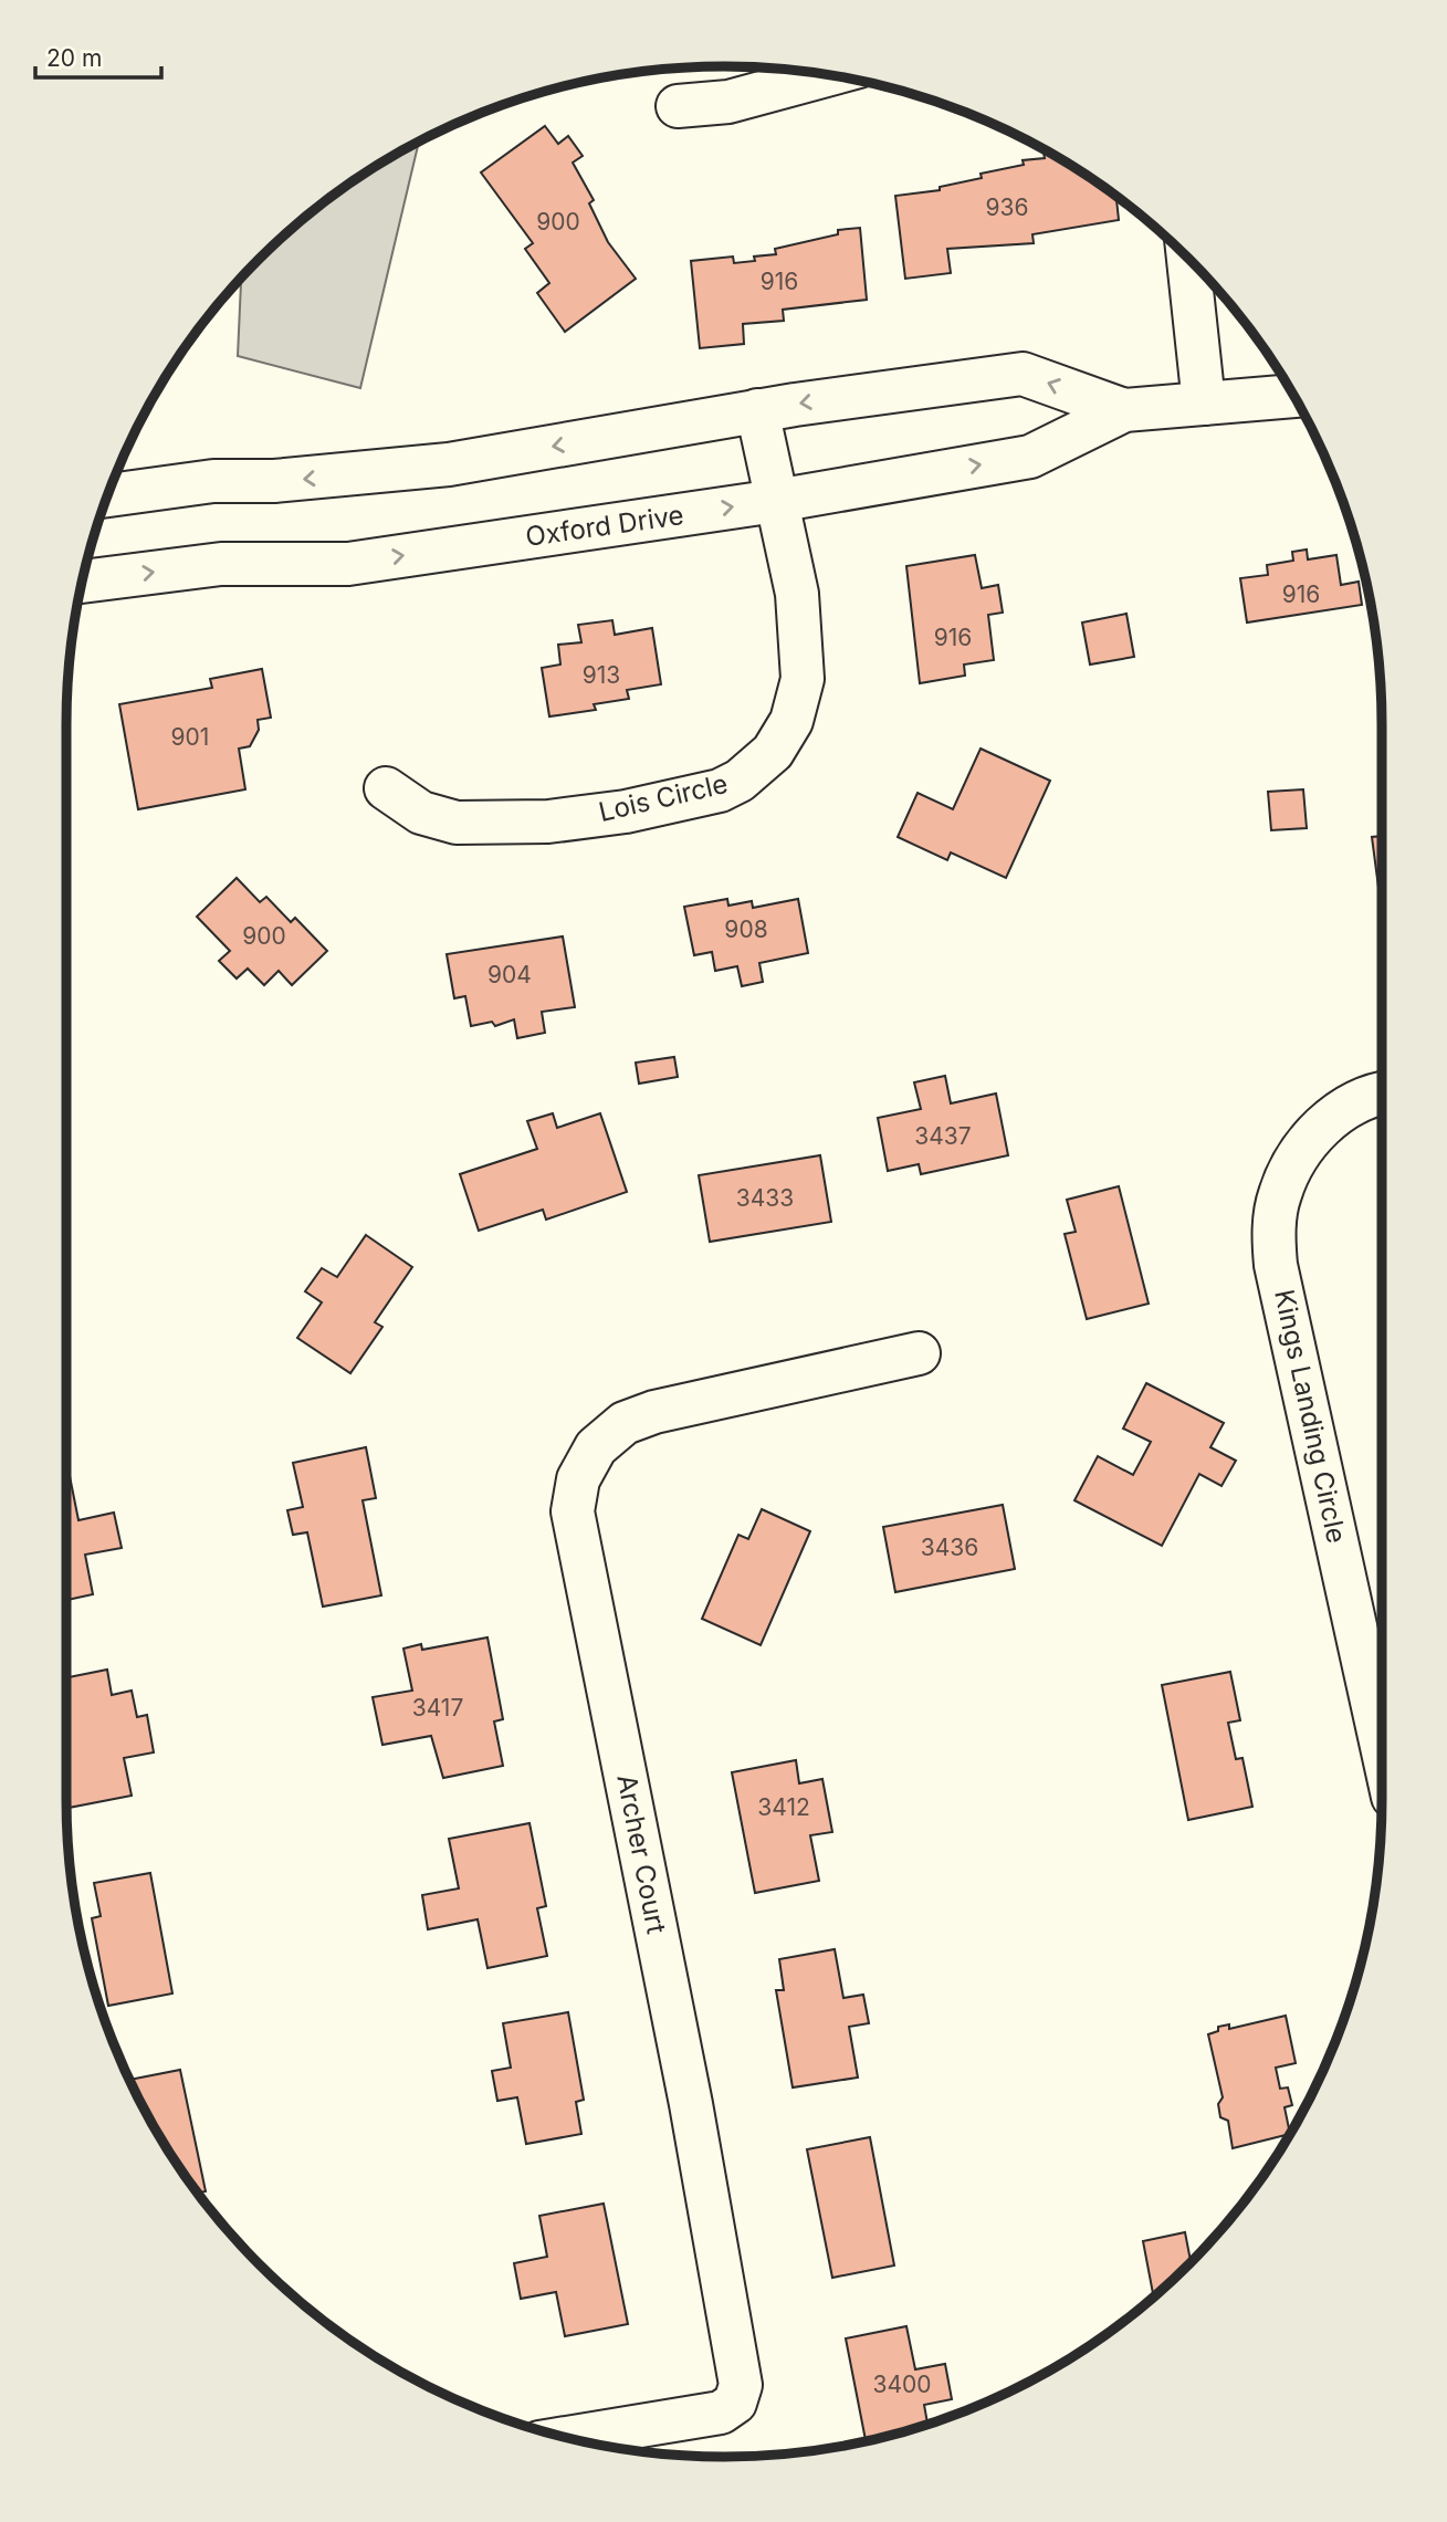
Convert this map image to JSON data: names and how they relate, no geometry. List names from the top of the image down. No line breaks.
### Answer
{"streets":{"street":["Oxford Drive","Lois Circle","Kings Landing Circle","Archer Court"]},"crossings":[["Oxford Drive","Lois Circle"]],"house_numbers":["936","900","916","916","916","913","901","908","900","904","3437","3433","3436","3417","3412","3400"],"scale_bar":"20 m"}
